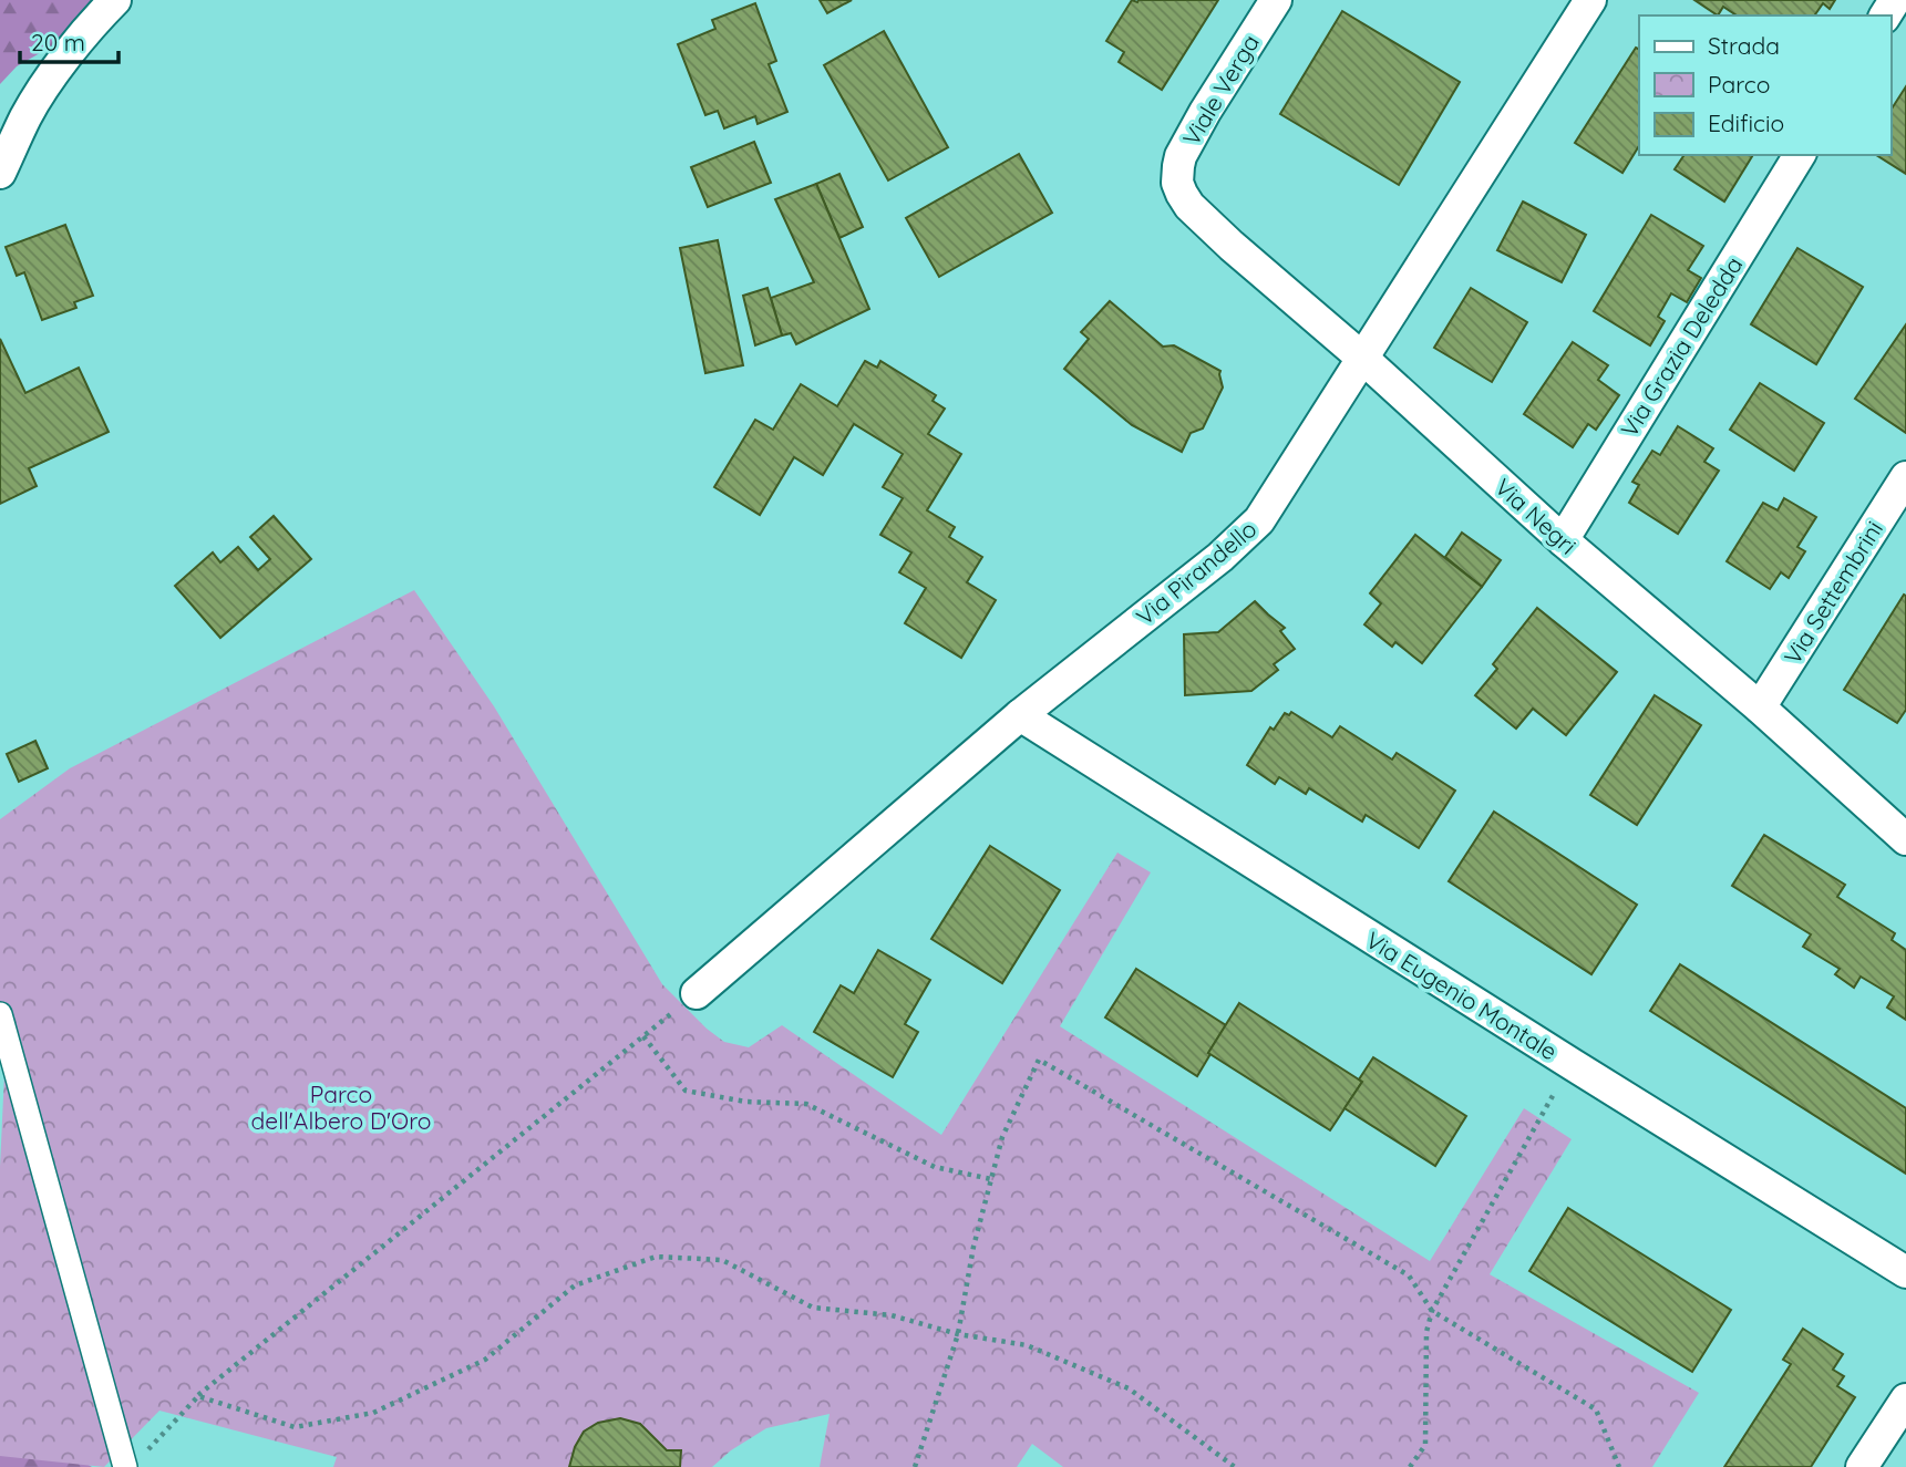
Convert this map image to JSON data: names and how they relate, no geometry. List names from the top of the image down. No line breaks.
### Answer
{"streets":{"street":["Viale Verga","Via Grazia Deledda","Via Negri","Via Pirandello","Via Settembrini","Via Eugenio Montale"]},"crossings":[["Viale Verga","Via Negri"],["Via Grazia Deledda","Via Negri"],["Via Negri","Via Pirandello"],["Via Negri","Via Settembrini"],["Via Pirandello","Via Eugenio Montale"]],"parks":["Parco dell'Albero D'Oro"],"legend":["Strada","Parco","Edificio"],"scale_bar":"20 m"}
